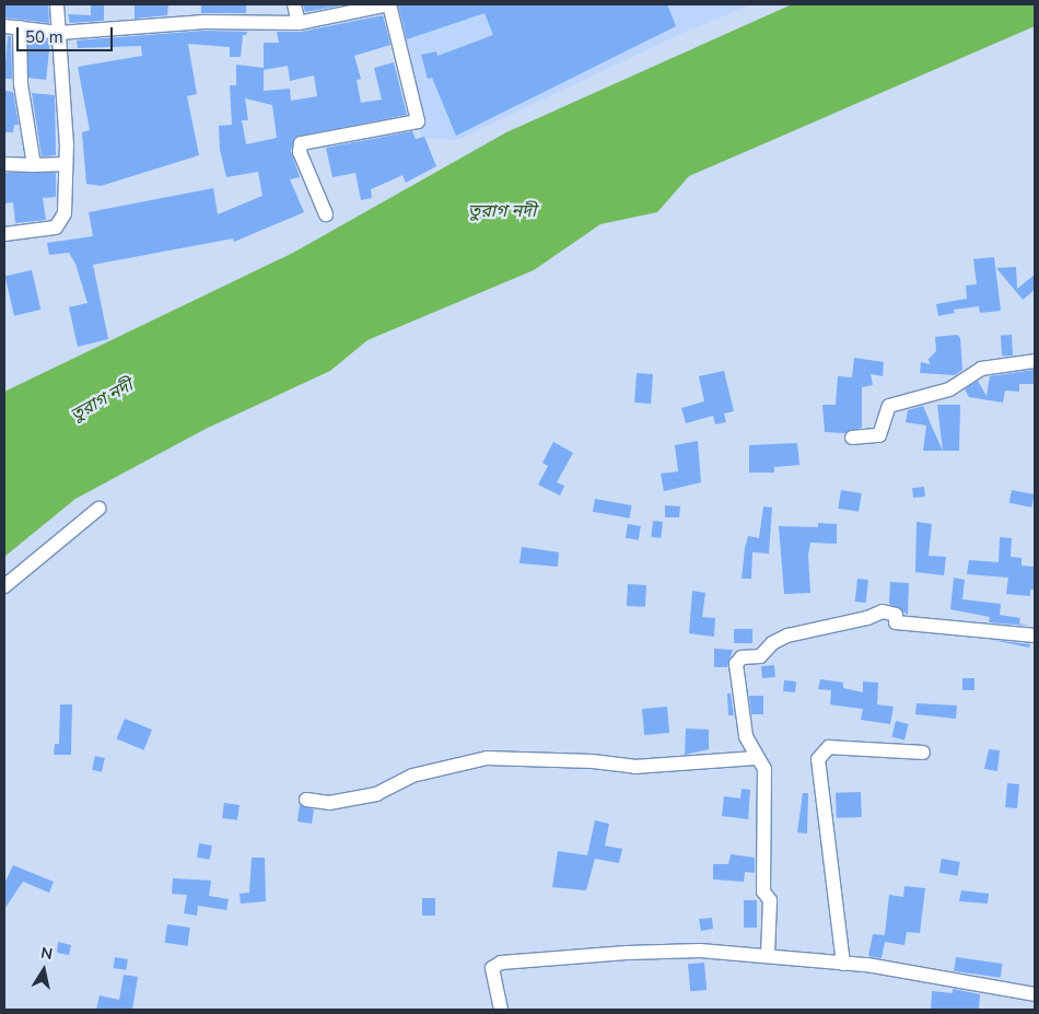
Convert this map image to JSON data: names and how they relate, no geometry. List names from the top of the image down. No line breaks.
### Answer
{"water":["তুরাগ নদী"],"scale_bar":"50 m","north":"top"}
